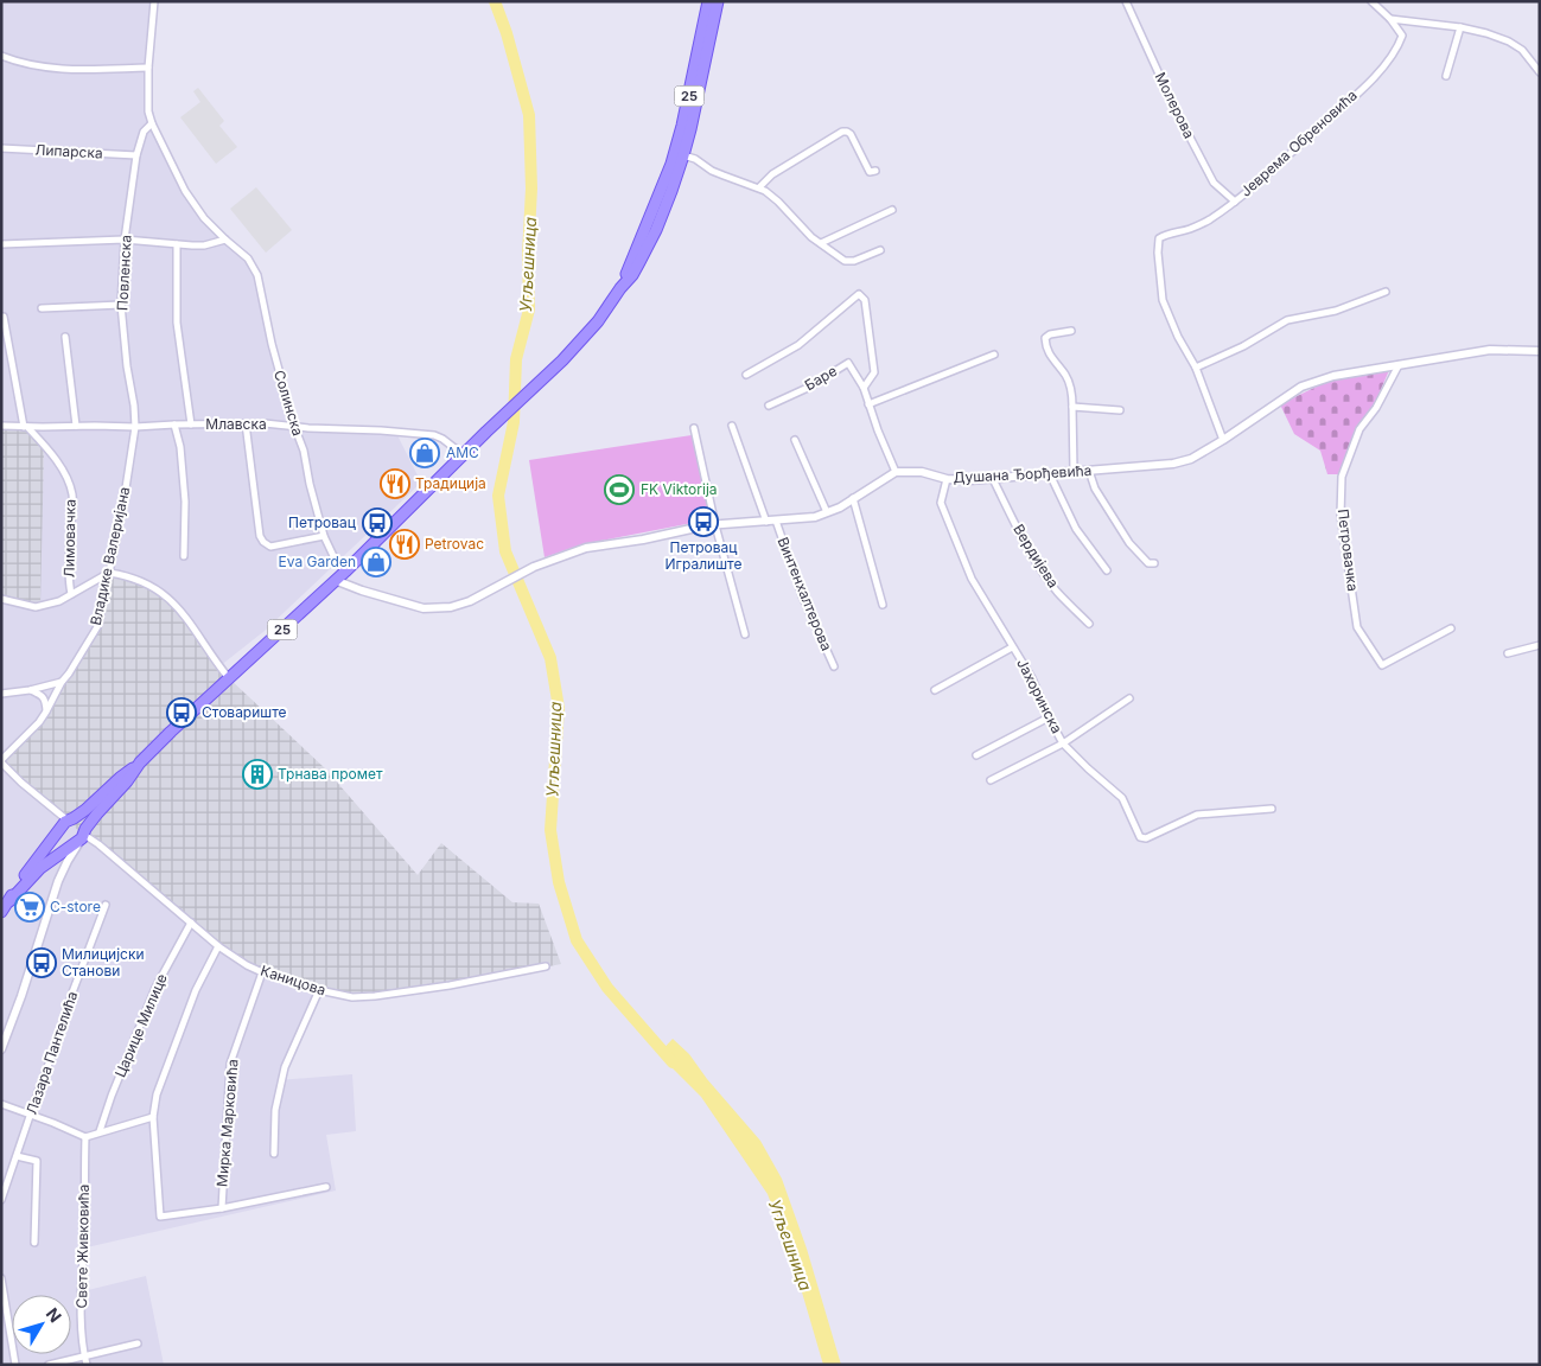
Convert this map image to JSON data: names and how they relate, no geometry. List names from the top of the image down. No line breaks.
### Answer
{"streets":{"main road":["25"],"street":["Молерова","Јеврема Обреновића","Липарска","Повленска","Баре","Солинска","Млавска","Душана Ђорђевића","Лимовачка","Петровачка","Владике Валеријана","Вердијева","Винтенхалтерова","Јахоринска","Каницова","Царице Милице","Лазара Пантелића","Мирка Марковића","Свете Живковића"]},"crossings":[["25","Солинска"],["25","Млавска"],["25","Каницова"],["Молерова","Јеврема Обреновића"],["Липарска","Повленска"],["Повленска","Солинска"],["Повленска","Млавска"],["Повленска","Владике Валеријана"],["Солинска","Млавска"],["Млавска","Лимовачка"],["Млавска","Владике Валеријана"],["Душана Ђорђевића","Петровачка"],["Душана Ђорђевића","Вердијева"],["Душана Ђорђевића","Јахоринска"],["Каницова","Царице Милице"],["Каницова","Мирка Марковића"]],"water":["Угљешница"],"places":{"shop":["AMC","Eva Garden"],"restaurant":["Традиција","Petrovac"],"sports":["FK Viktorija"],"bus stop":["Петровац Игралиште","Петровац","Стовариште","Милицијски Станови"],"building":["Трнава промет"],"supermarket":["C-store"]},"north":"top right"}
